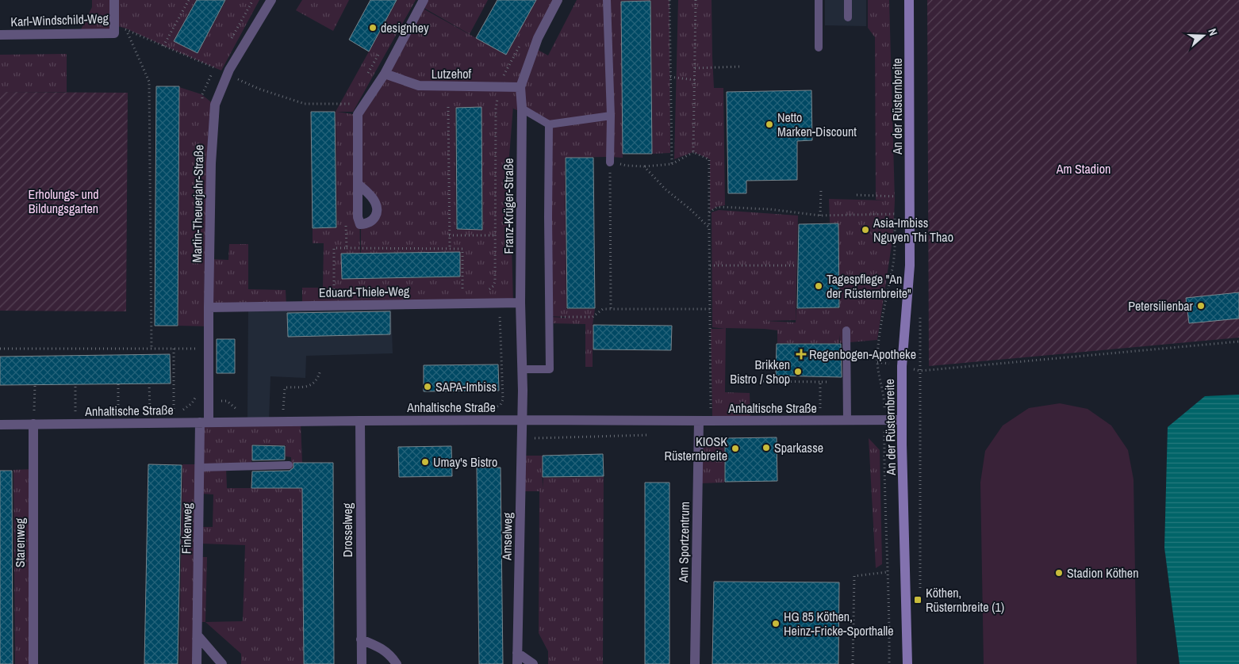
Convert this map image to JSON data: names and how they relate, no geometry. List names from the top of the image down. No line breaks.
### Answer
{"streets":{"main road":["An der Rüsternbreite"],"street":["Karl-Windschild-Weg","Lutzehof","Martin-Theuerjahr-Straße","Franz-Krüger-Straße","Eduard-Thiele-Weg","Anhaltische Straße","Finkenweg","Drosselweg","Amselweg","Am Sportzentrum","Starenweg"]},"crossings":[["Lutzehof","Franz-Krüger-Straße"],["An der Rüsternbreite","Anhaltische Straße"],["Martin-Theuerjahr-Straße","Eduard-Thiele-Weg"],["Martin-Theuerjahr-Straße","Anhaltische Straße"],["Martin-Theuerjahr-Straße","Finkenweg"],["Franz-Krüger-Straße","Eduard-Thiele-Weg"],["Franz-Krüger-Straße","Anhaltische Straße"],["Franz-Krüger-Straße","Amselweg"],["Anhaltische Straße","Finkenweg"],["Anhaltische Straße","Drosselweg"],["Anhaltische Straße","Amselweg"],["Anhaltische Straße","Am Sportzentrum"],["Anhaltische Straße","Starenweg"]],"parks":["Am Stadion","Erholungs- und Bildungsgarten"],"places":{"other":["designhey","Netto Marken-Discount","Asia-Imbiss Nguyen Thi Thao","Tagespflege \"An der Rüsternbreite\"","Petersilienbar","Brikken Bistro / Shop","SAPA-Imbiss","Sparkasse","KIOSK Rüsternbreite","Umay's Bistro","Stadion Köthen","HG 85 Köthen, Heinz-Fricke-Sporthalle"],"health":["Regenbogen-Apotheke"],"transit":["Köthen, Rüsternbreite (1)"]},"north":"right"}
